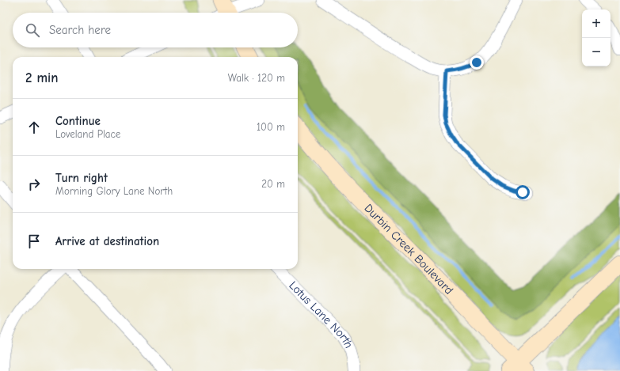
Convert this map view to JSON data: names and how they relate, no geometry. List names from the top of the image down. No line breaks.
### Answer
{"streets":{"street":["Durbin Creek Boulevard","Lotus Lane North"]},"page":{"map_buttons":["+","−"],"search":"Search here","heading":["2 min","Walk · 120 m"],"list":[["Continue","Loveland Place","100 m"],["Turn right","Morning Glory Lane North","20 m"],"Arrive at destination"]}}
